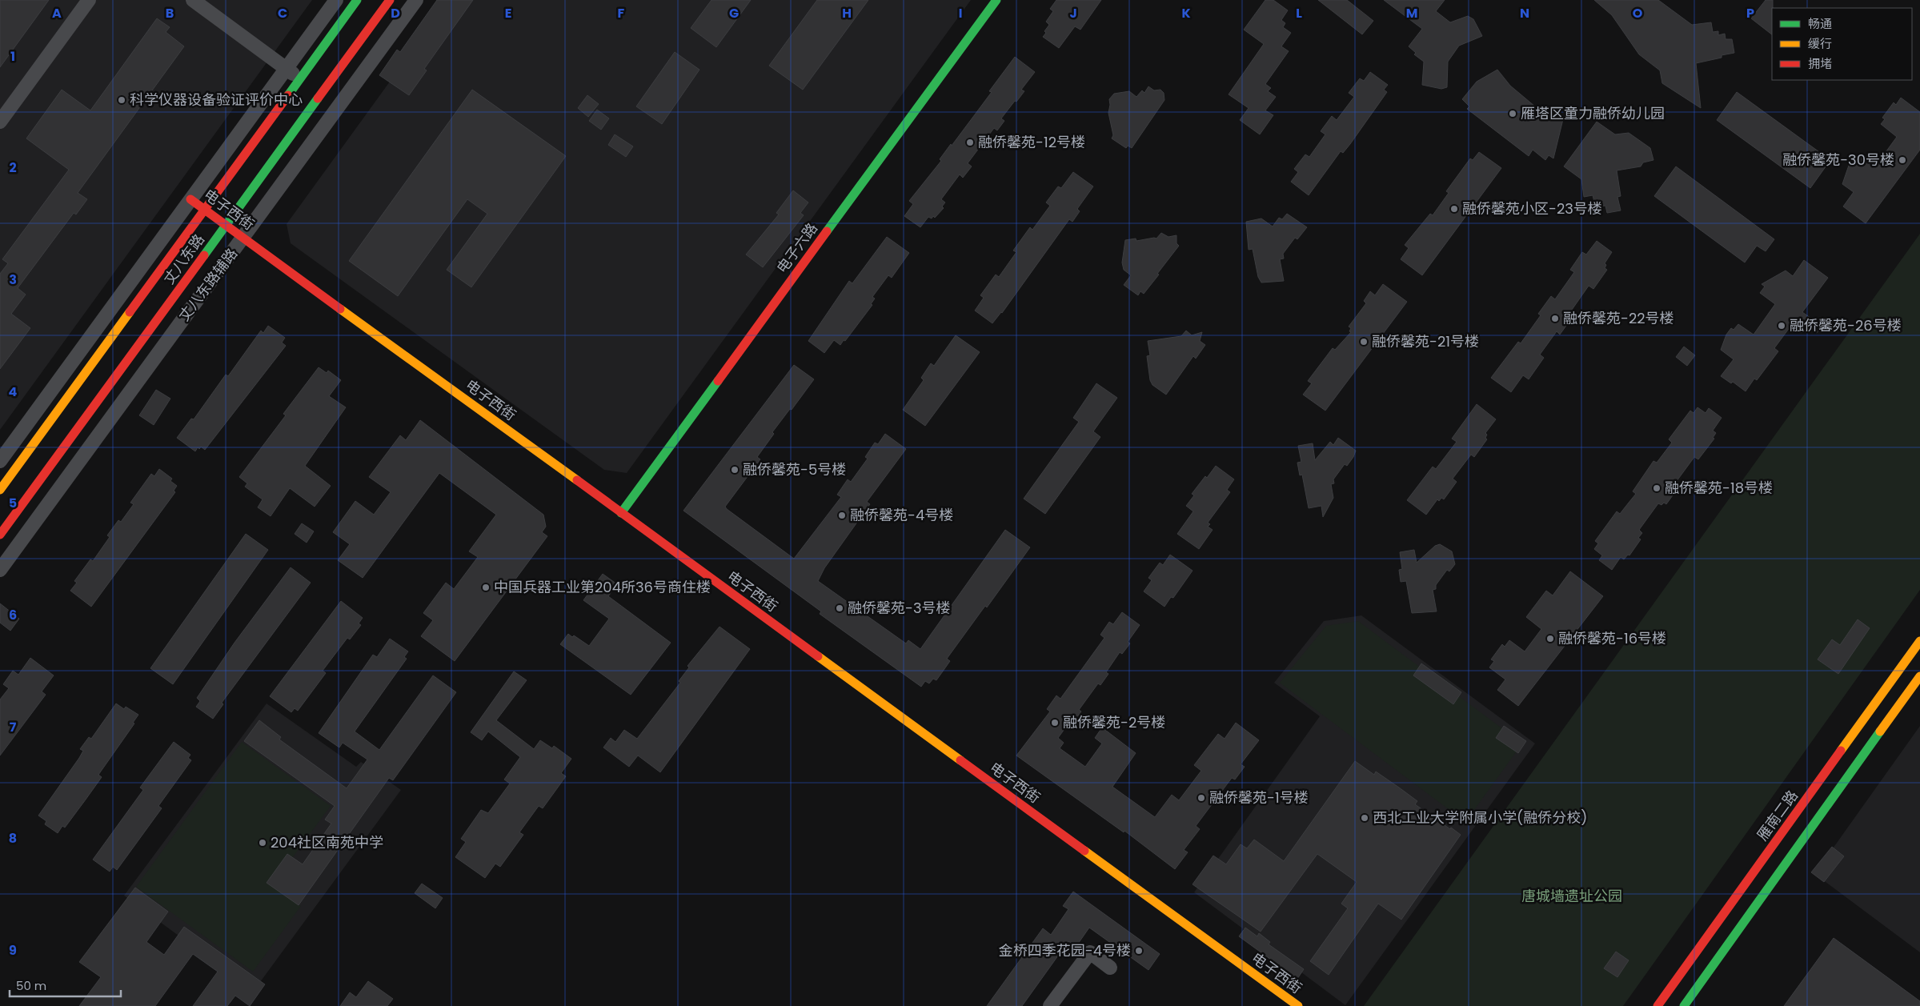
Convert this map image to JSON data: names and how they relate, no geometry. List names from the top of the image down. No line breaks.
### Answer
{"streets":{"main road":["电子西街","电子六路","丈八东路","雁南二路"],"street":["丈八东路辅路"]},"crossings":[["电子西街","电子六路"],["电子西街","丈八东路"],["电子西街","丈八东路辅路"]],"parks":["唐城墙遗址公园"],"places":["科学仪器设备验证评价中心","雁塔区童力融侨幼儿园","融侨馨苑-12号楼","融侨馨苑-30号楼","融侨馨苑小区-23号楼","融侨馨苑-22号楼","融侨馨苑-26号楼","融侨馨苑-21号楼","融侨馨苑-5号楼","融侨馨苑-18号楼","融侨馨苑-4号楼","中国兵器工业第204所36号商住楼","融侨馨苑-3号楼","融侨馨苑-16号楼","融侨馨苑-2号楼","融侨馨苑-1号楼","西北工业大学附属小学(融侨分校)","204社区南苑中学","金桥四季花园-4号楼"],"legend":["畅通","缓行","拥堵"],"scale_bar":"50 m","grid":{"columns":["A","B","C","D","E","F","G","H","I","J","K","L","M","N","O","P"],"rows":["1","2","3","4","5","6","7","8","9"]}}
